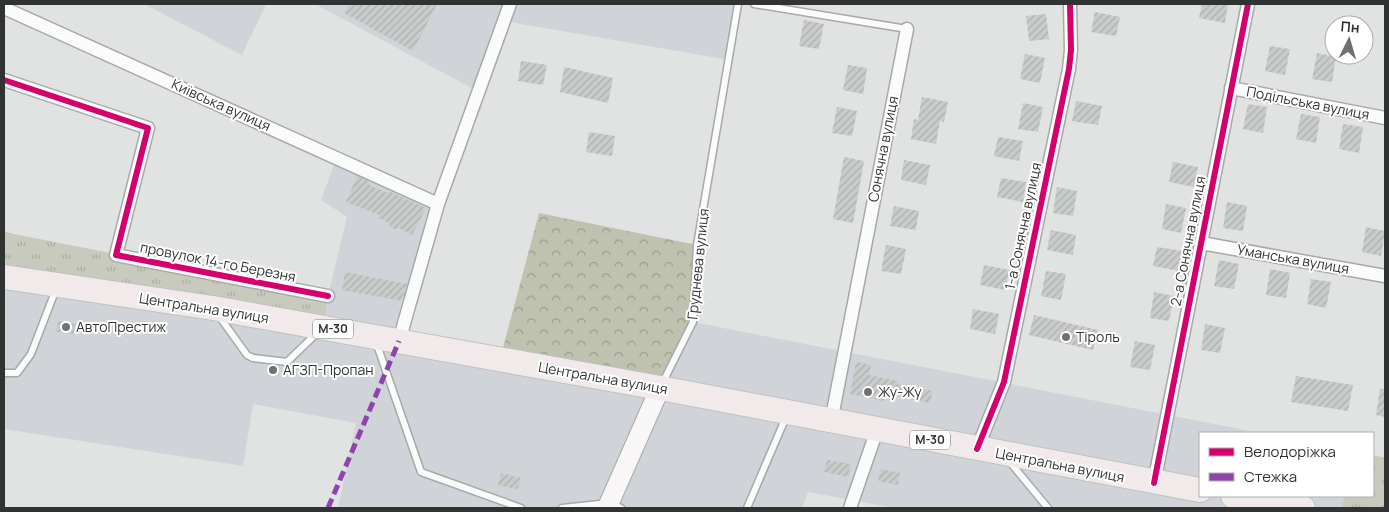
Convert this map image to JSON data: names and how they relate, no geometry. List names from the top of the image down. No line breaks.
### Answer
{"streets":{"highway":["Центральна вулиця","М-30"],"street":["Подільська вулиця","Київська вулиця","Сонячна вулиця","1-а Сонячна вулиця","2-а Сонячна вулиця","Уманська вулиця","провулок 14-го Березня","Груднева вулиця"]},"crossings":[["Подільська вулиця","2-а Сонячна вулиця"],["Сонячна вулиця","Центральна вулиця"],["1-а Сонячна вулиця","Центральна вулиця"],["2-а Сонячна вулиця","Уманська вулиця"],["2-а Сонячна вулиця","Центральна вулиця"],["Груднева вулиця","Центральна вулиця"]],"places":["АвтоПрестиж","Тіроль","АГЗП-Пропан","Жу-Жу"],"legend":["Велодоріжка","Стежка"],"north":"top"}
